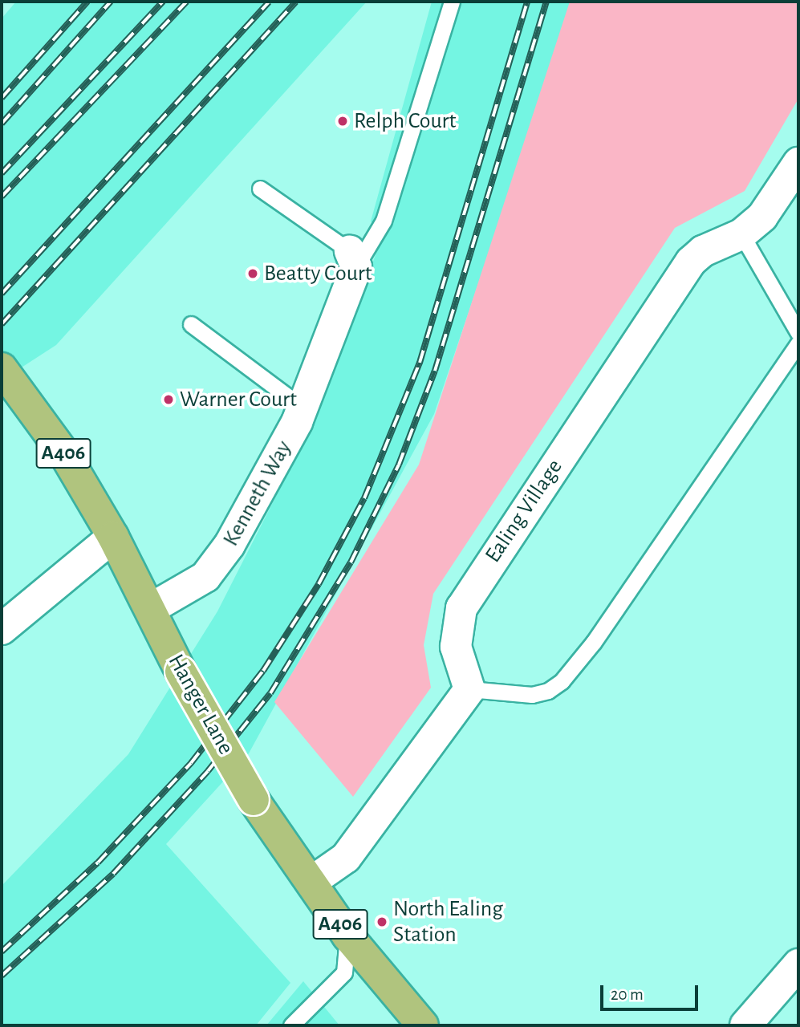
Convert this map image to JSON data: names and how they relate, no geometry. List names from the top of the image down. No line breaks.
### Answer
{"streets":{"highway":["A406","Hanger Lane"],"street":["Kenneth Way","Ealing Village"]},"crossings":[["Kenneth Way","Hanger Lane"]],"places":["Relph Court","Beatty Court","Warner Court","North Ealing Station"],"scale_bar":"20 m"}
